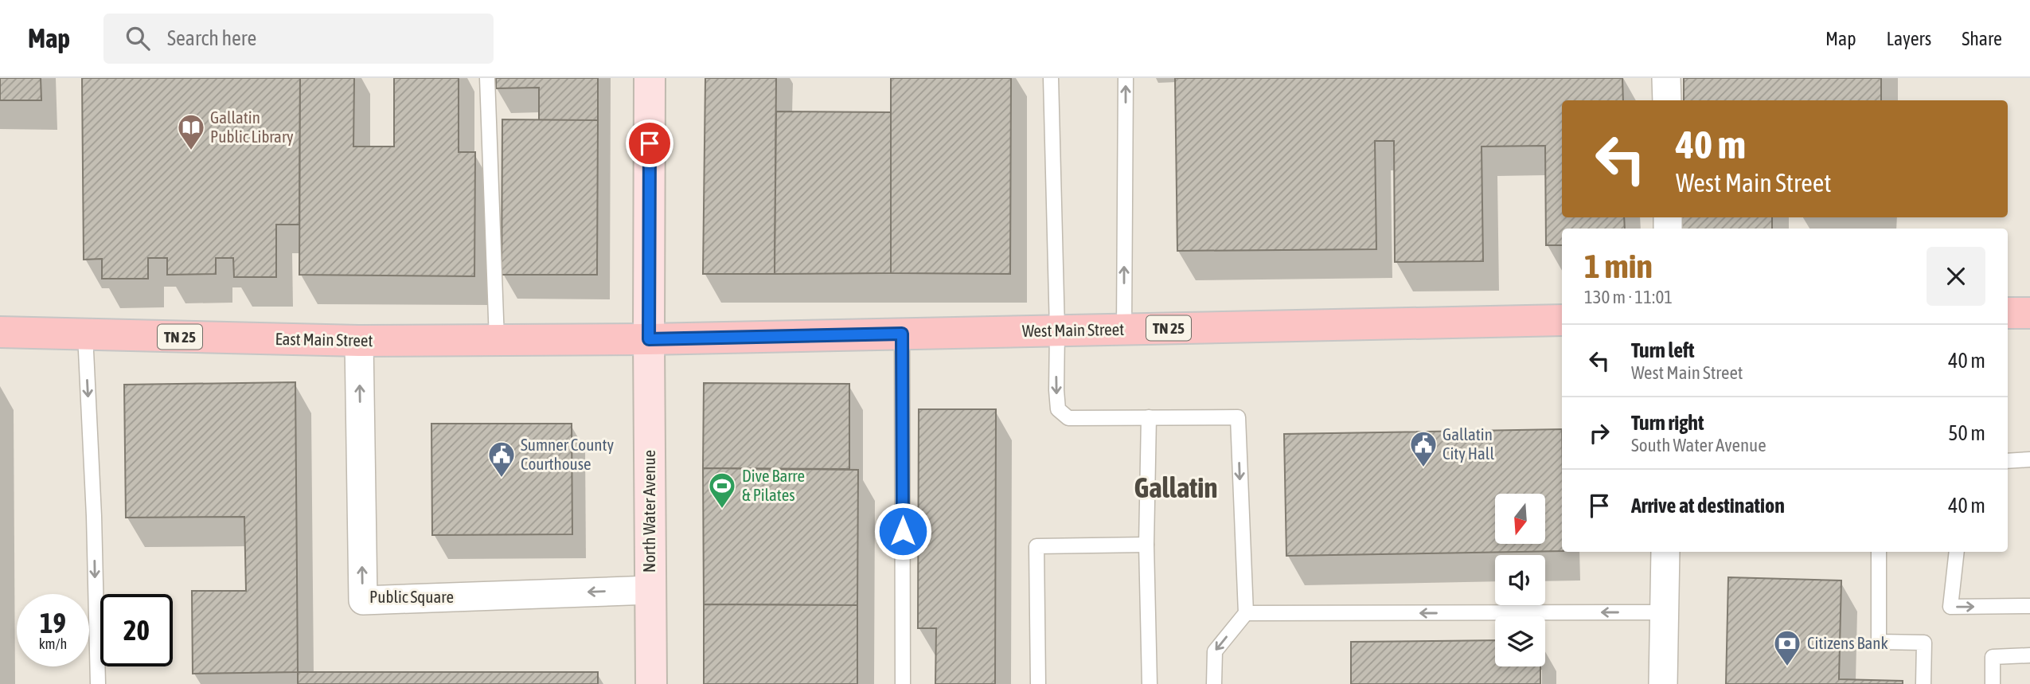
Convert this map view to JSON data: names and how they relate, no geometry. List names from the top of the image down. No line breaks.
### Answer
{"streets":{"main road":["TN 25","West Main Street","East Main Street","North Water Avenue"],"street":["Public Square"]},"crossings":[["West Main Street","East Main Street"],["West Main Street","North Water Avenue"],["East Main Street","North Water Avenue"],["East Main Street","Public Square"],["North Water Avenue","Public Square"]],"districts":["Gallatin"],"places":{"library":["Gallatin Public Library"],"public building":["Gallatin City Hall","Sumner County Courthouse"],"sports":["Dive Barre & Pilates"],"bank":["Citizens Bank"]},"north":"bottom","page":{"header":"Map","search":"Search here","nav":["Map","Layers","Share"],"turn":["40 m","West Main Street"],"heading":["1 min","130 m · 11:01"],"list":[{"name":"Turn left","note":"West Main Street","value":"40 m"},{"name":"Turn right","note":"South Water Avenue","value":"50 m"},{"name":"Arrive at destination","value":"40 m"}],"speed":"19 km/h","limit":"20"}}
